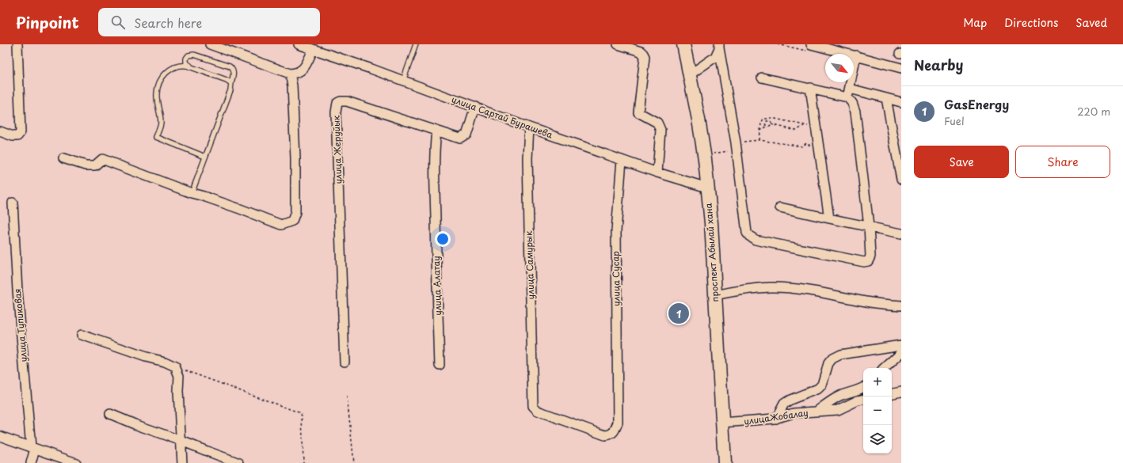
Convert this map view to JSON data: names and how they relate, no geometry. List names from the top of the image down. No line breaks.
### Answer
{"streets":{"main road":["проспект Абылай хана"],"street":["улица Сартай Бурашева","улица Жеруйык","улица Самурык","улица Сусар","улица Алатау","улица Тупиковая","улицаЖобалау"]},"crossings":[["улица Сартай Бурашева","улица Жеруйык"],["улица Сартай Бурашева","проспект Абылай хана"],["улица Сартай Бурашева","улица Самурык"],["улица Сартай Бурашева","улица Сусар"],["улица Жеруйык","улица Алатау"],["проспект Абылай хана","улицаЖобалау"],["улица Самурык","улица Сусар"]],"north":"bottom right","page":{"header":"Pinpoint","search":"Search here","nav":["Map","Directions","Saved"],"heading":"Nearby","list":[{"mark":"1","name":"GasEnergy","note":"Fuel","value":"220 m"}],"buttons":["Save","Share"],"pins":"1","map_buttons":["+","−"]}}
